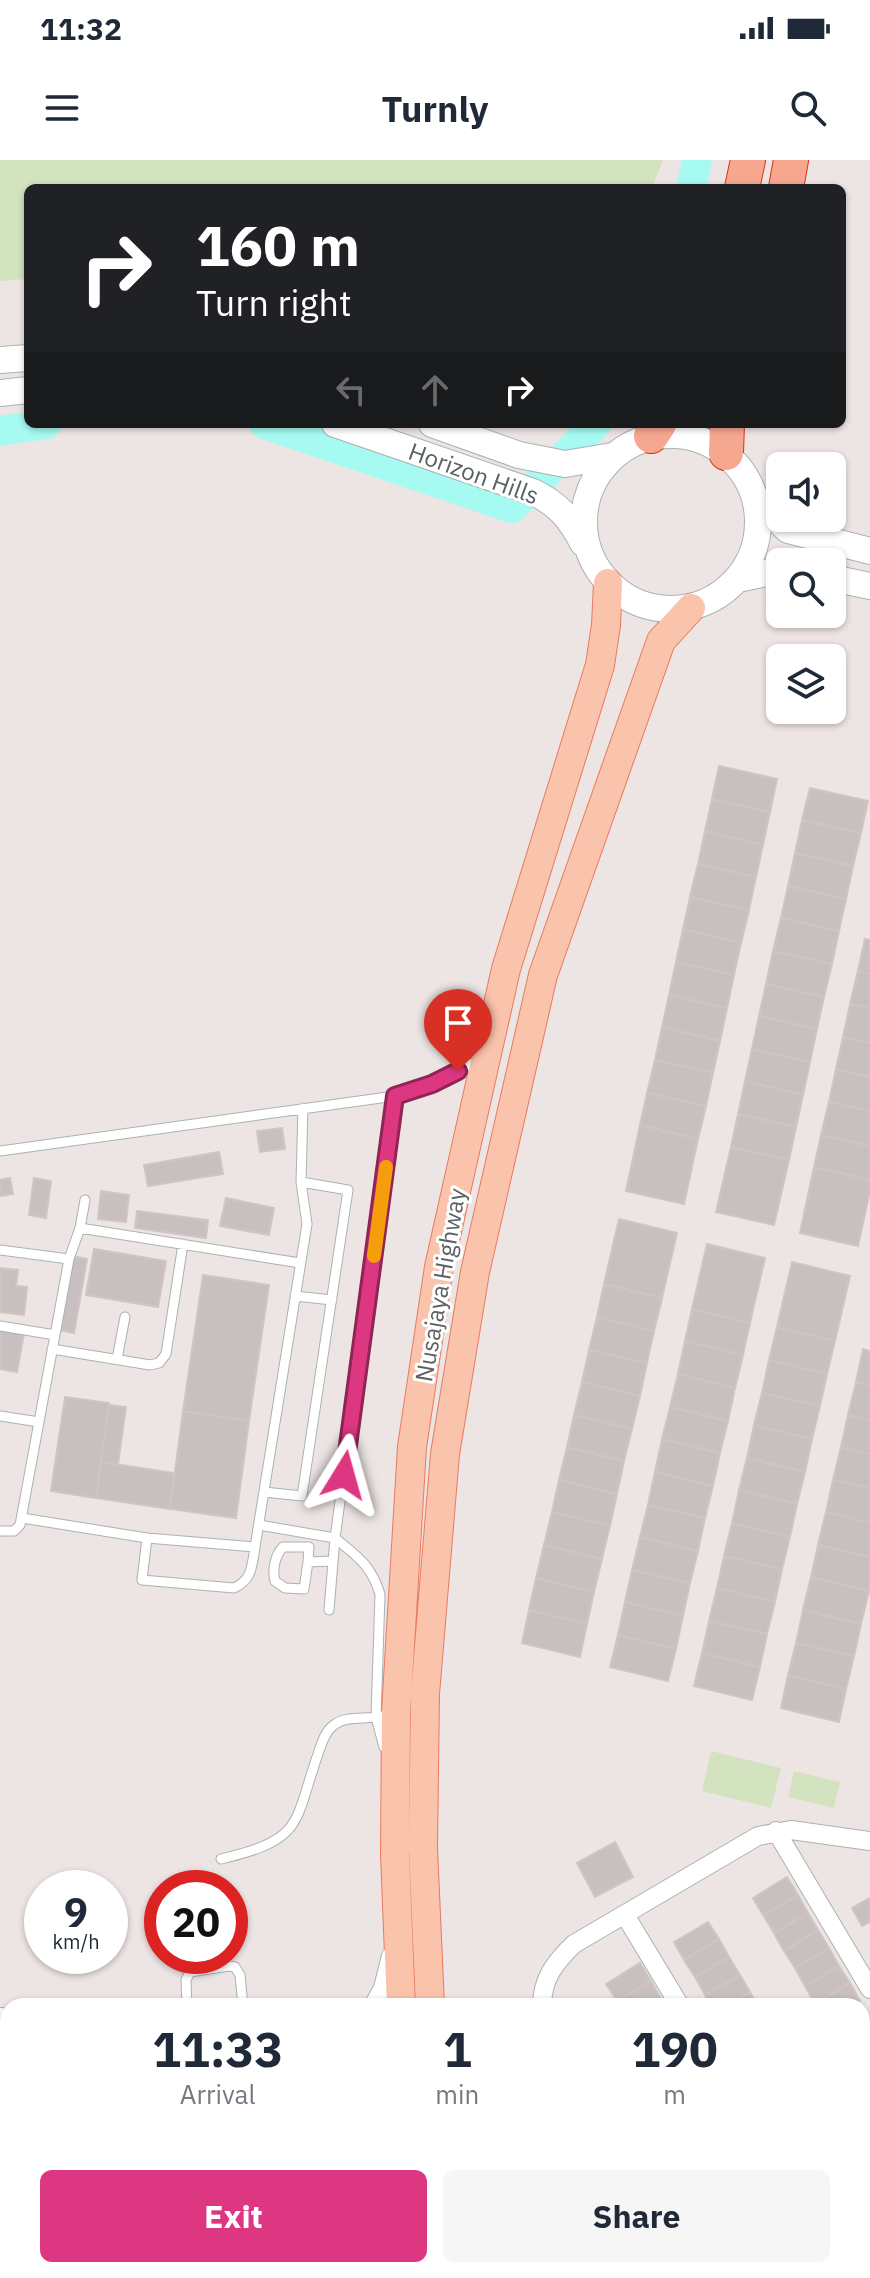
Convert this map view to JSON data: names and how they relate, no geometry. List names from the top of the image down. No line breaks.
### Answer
{"streets":{"main road":["Horizon Hills","Nusajaya Highway"]},"crossings":[["Horizon Hills","Nusajaya Highway"]],"page":{"status":"11:32","header":"Turnly","turn":["160 m","Turn right"],"speed":"9 km/h","limit":"20","eta":["11:33","Arrival","1","min","190","m"],"buttons":["Exit","Share"]}}
